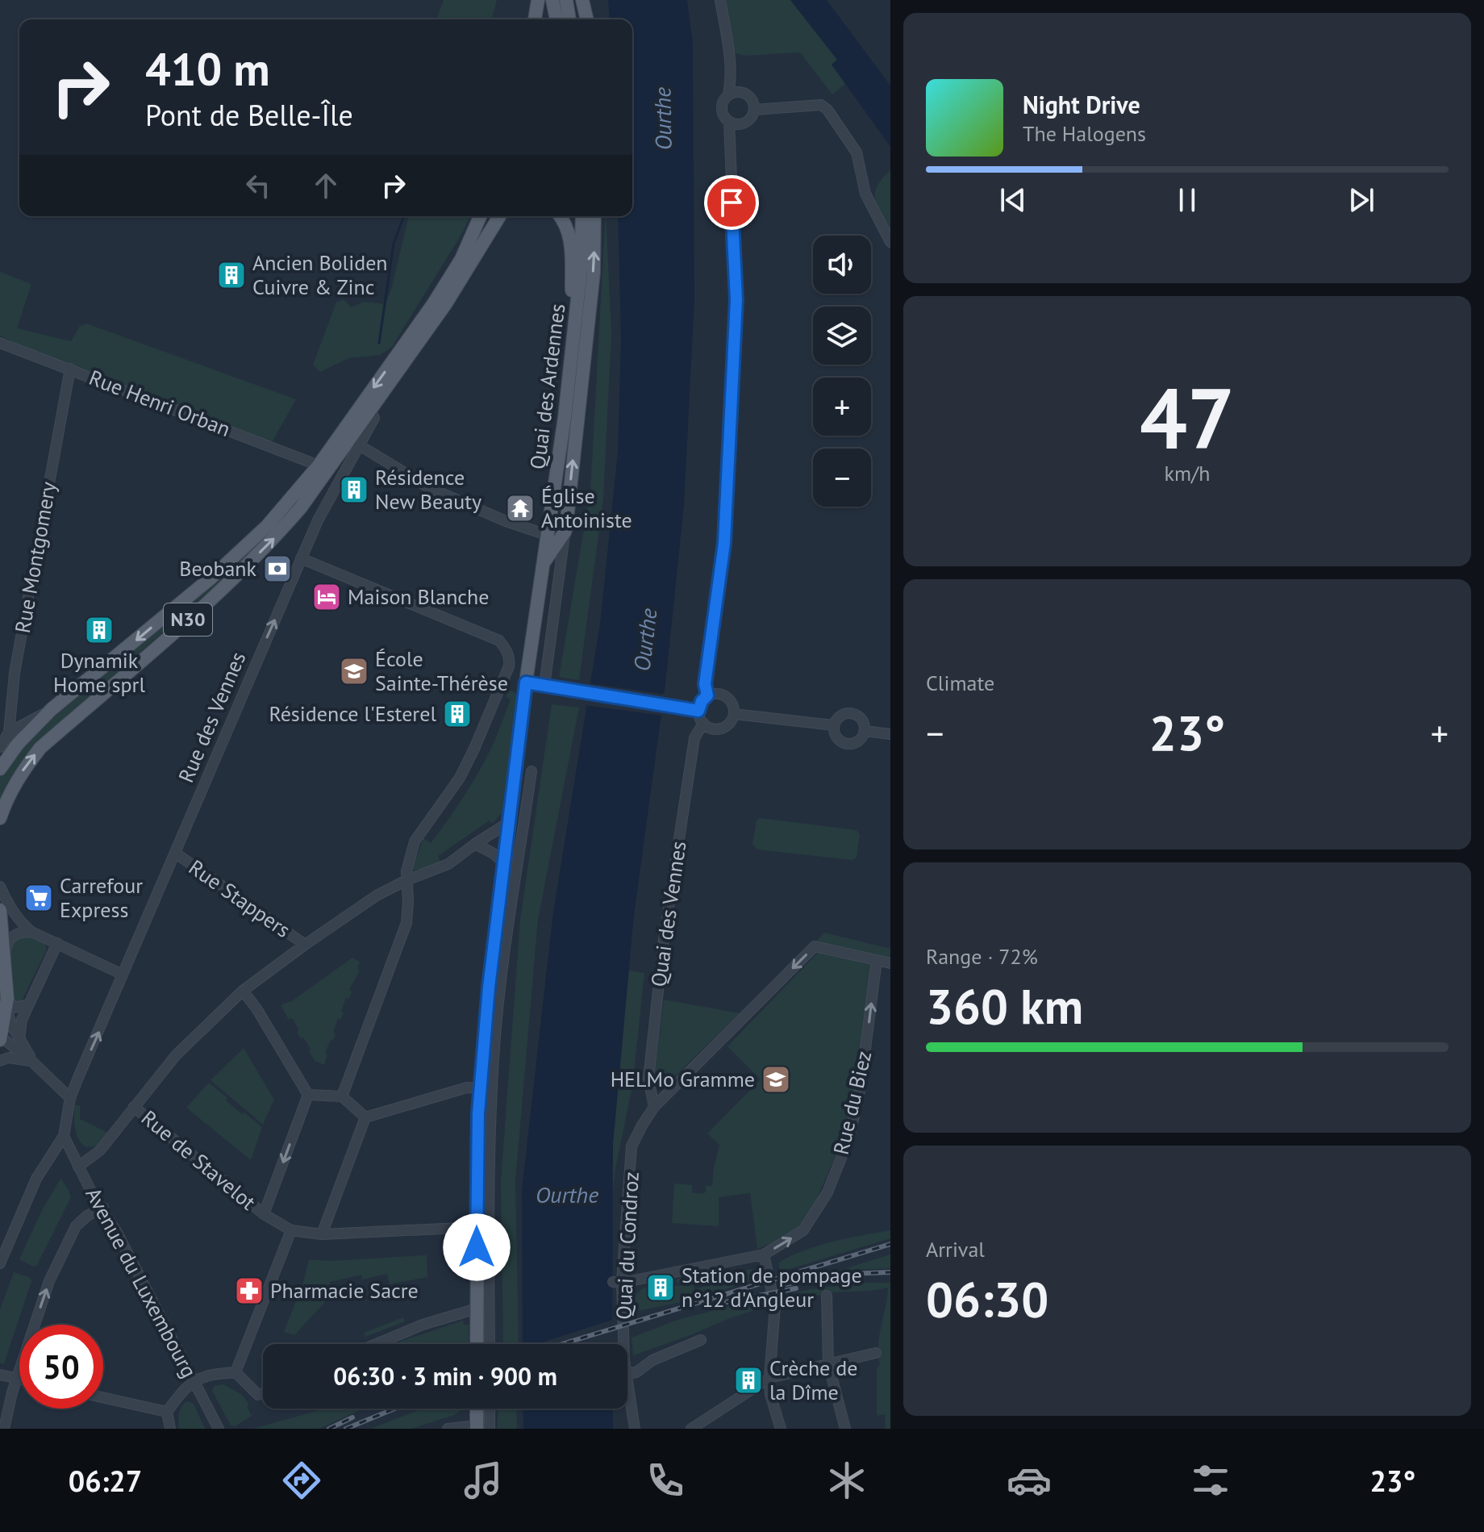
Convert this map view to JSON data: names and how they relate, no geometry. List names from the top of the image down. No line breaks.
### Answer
{"streets":{"main road":["Quai des Ardennes","N30","Rue des Vennes"],"street":["Rue Henri Orban","Rue Montgomery","Rue Stappers","Quai des Vennes","Rue du Biez","Rue de Stavelot","Quai du Condroz","Avenue du Luxembourg"]},"crossings":[["Rue Henri Orban","Rue Montgomery"],["Rue Henri Orban","N30"],["N30","Rue des Vennes"],["Rue des Vennes","Rue Stappers"],["Rue des Vennes","Avenue du Luxembourg"],["Quai des Vennes","Quai du Condroz"],["Rue du Biez","Quai du Condroz"]],"one_way":["Rue du Biez","Quai du Condroz"],"water":["Ourthe"],"places":{"building":["Ancien Boliden Cuivre & Zinc","Résidence New Beauty","Dynamik Home sprl","Résidence l'Esterel","Station de pompage n°12 d'Angleur","Crèche de la Dîme"],"temple":["Église Antoiniste"],"bank":["Beobank"],"hotel":["Maison Blanche"],"school or university":["École Sainte-Thérèse","HELMo Gramme"],"supermarket":["Carrefour Express"],"pharmacy":["Pharmacie Sacre"]},"page":{"turn":["410 m","Pont de Belle-Île"],"song":["Night Drive","The Halogens"],"map_buttons":["+","−"],"tile":[["47","km/h"],"Climate",["Range · 72%","360 km"],["Arrival","06:30"]],"heat":["−","23°","+"],"limit":"50","trip":"06:30 · 3 min · 900 m","tabs":["06:27","23°"]}}
